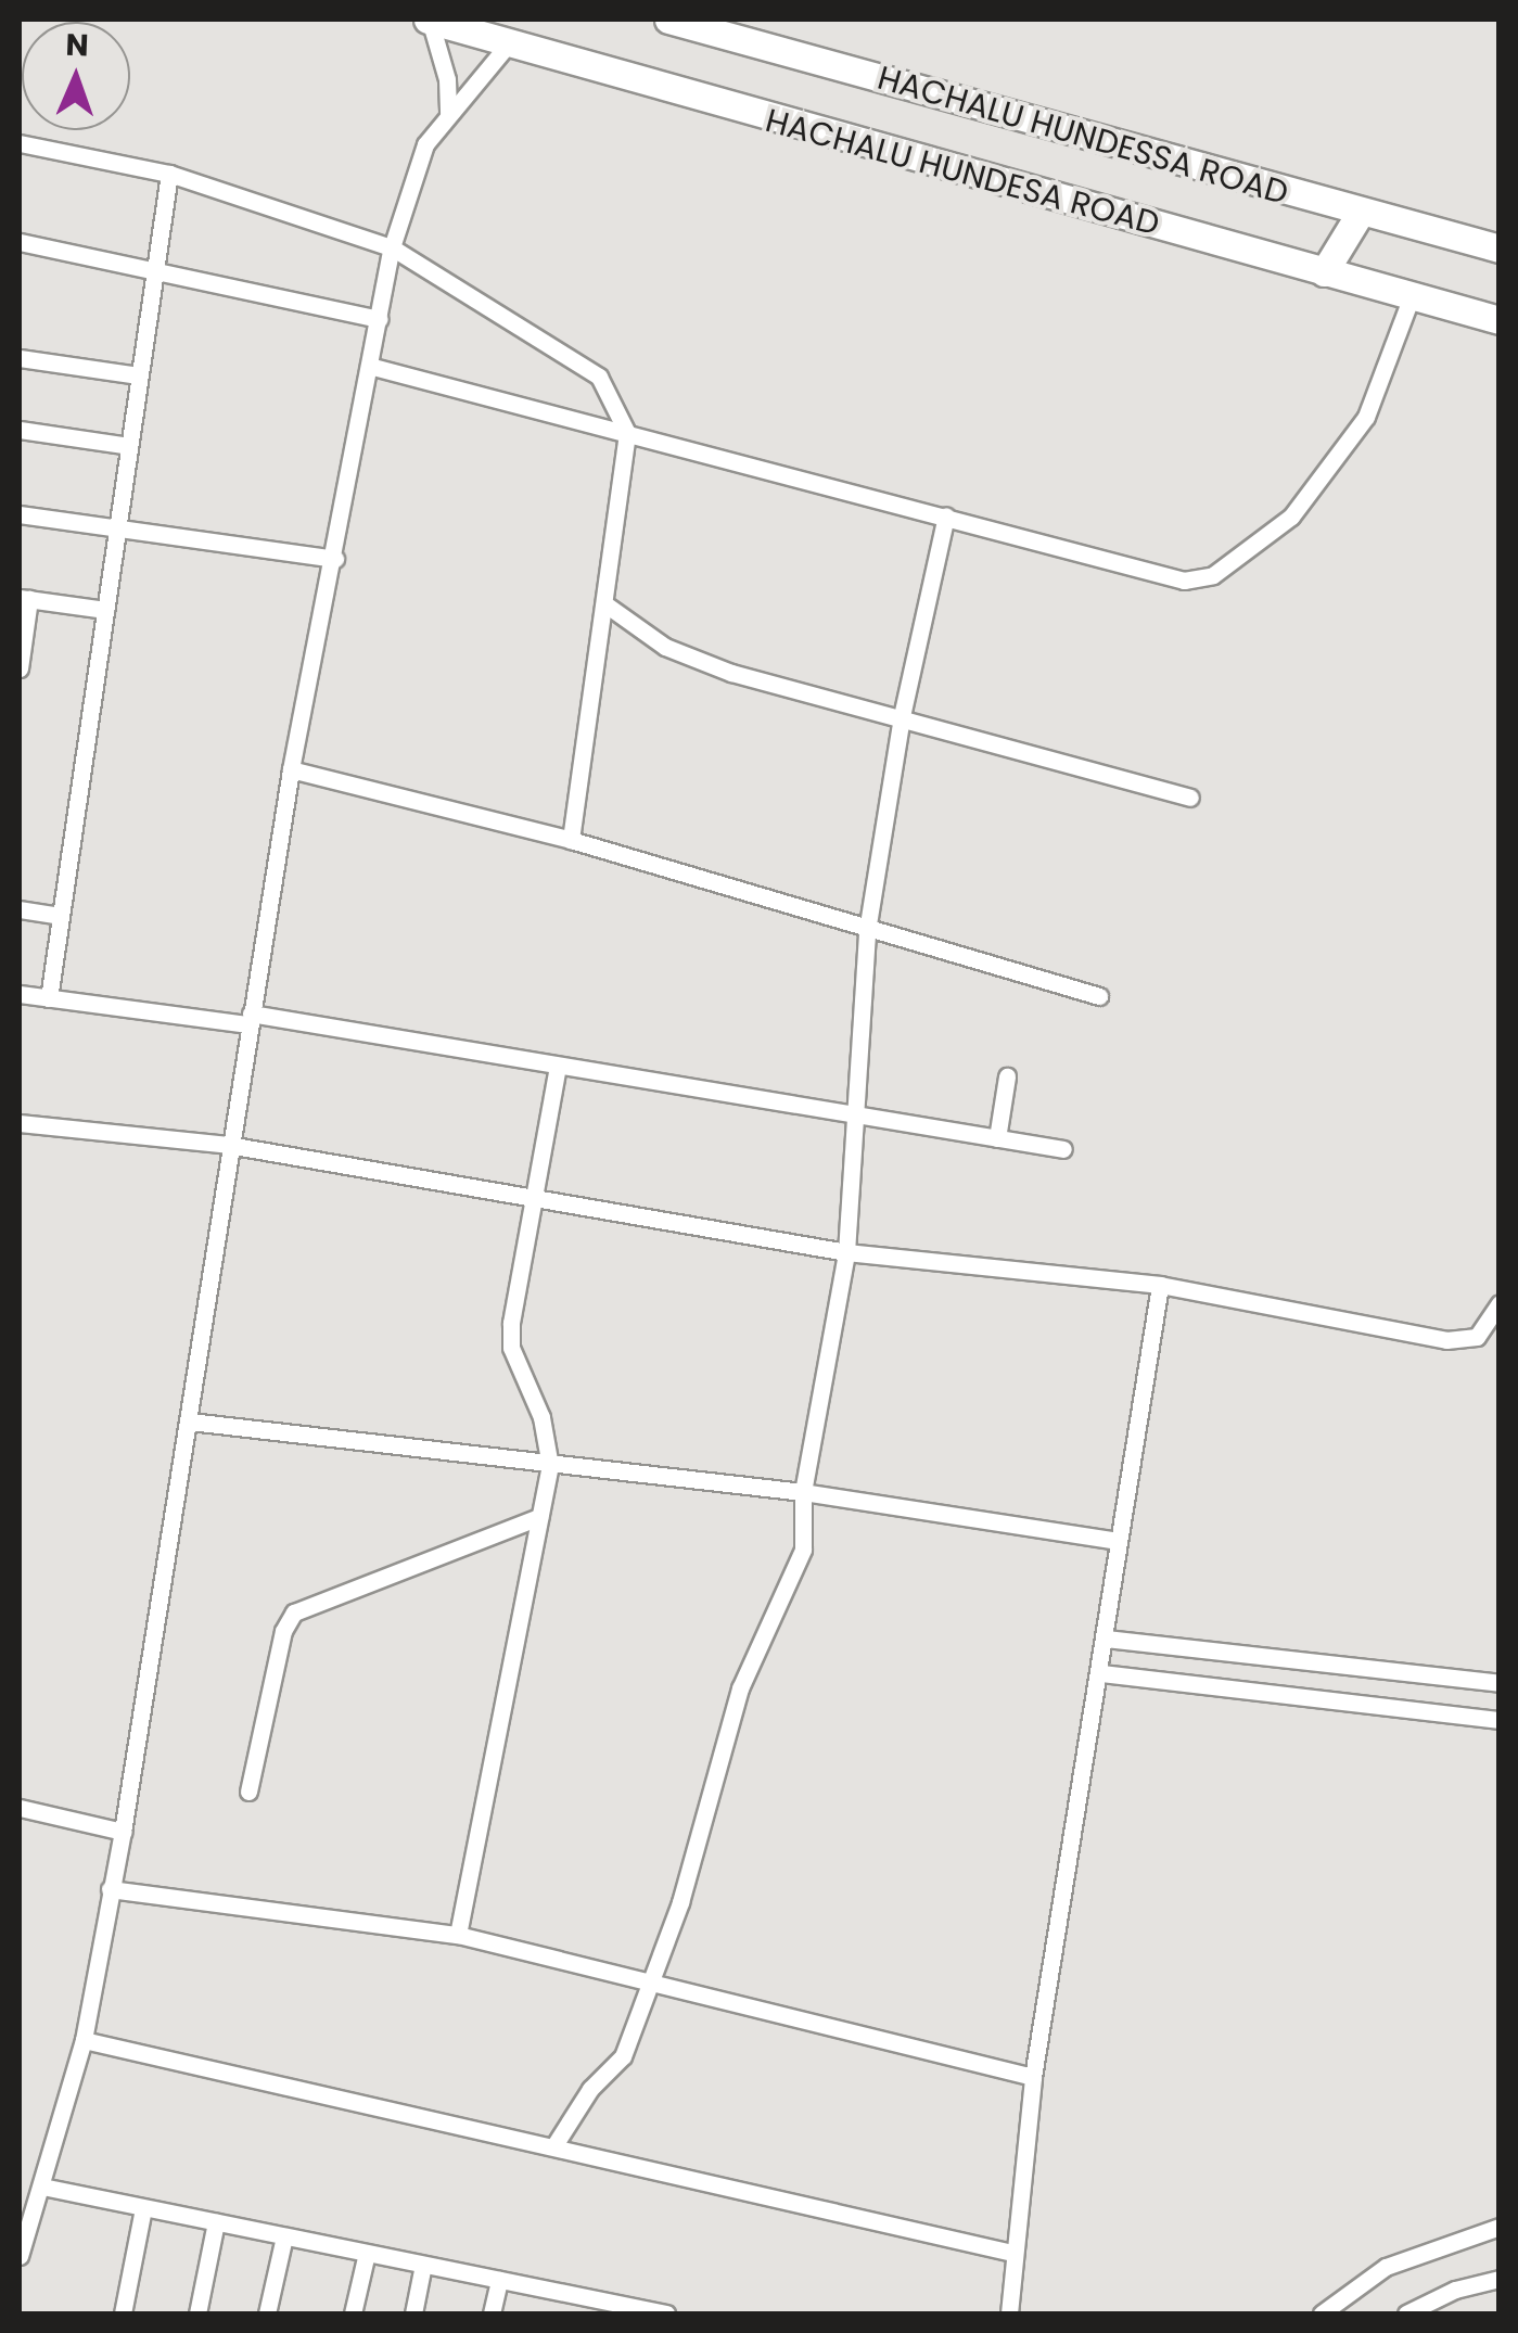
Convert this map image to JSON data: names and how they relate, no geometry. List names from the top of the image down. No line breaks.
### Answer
{"streets":{"main road":["HACHALU HUNDESSA ROAD","HACHALU HUNDESA ROAD"]},"north":"top"}
